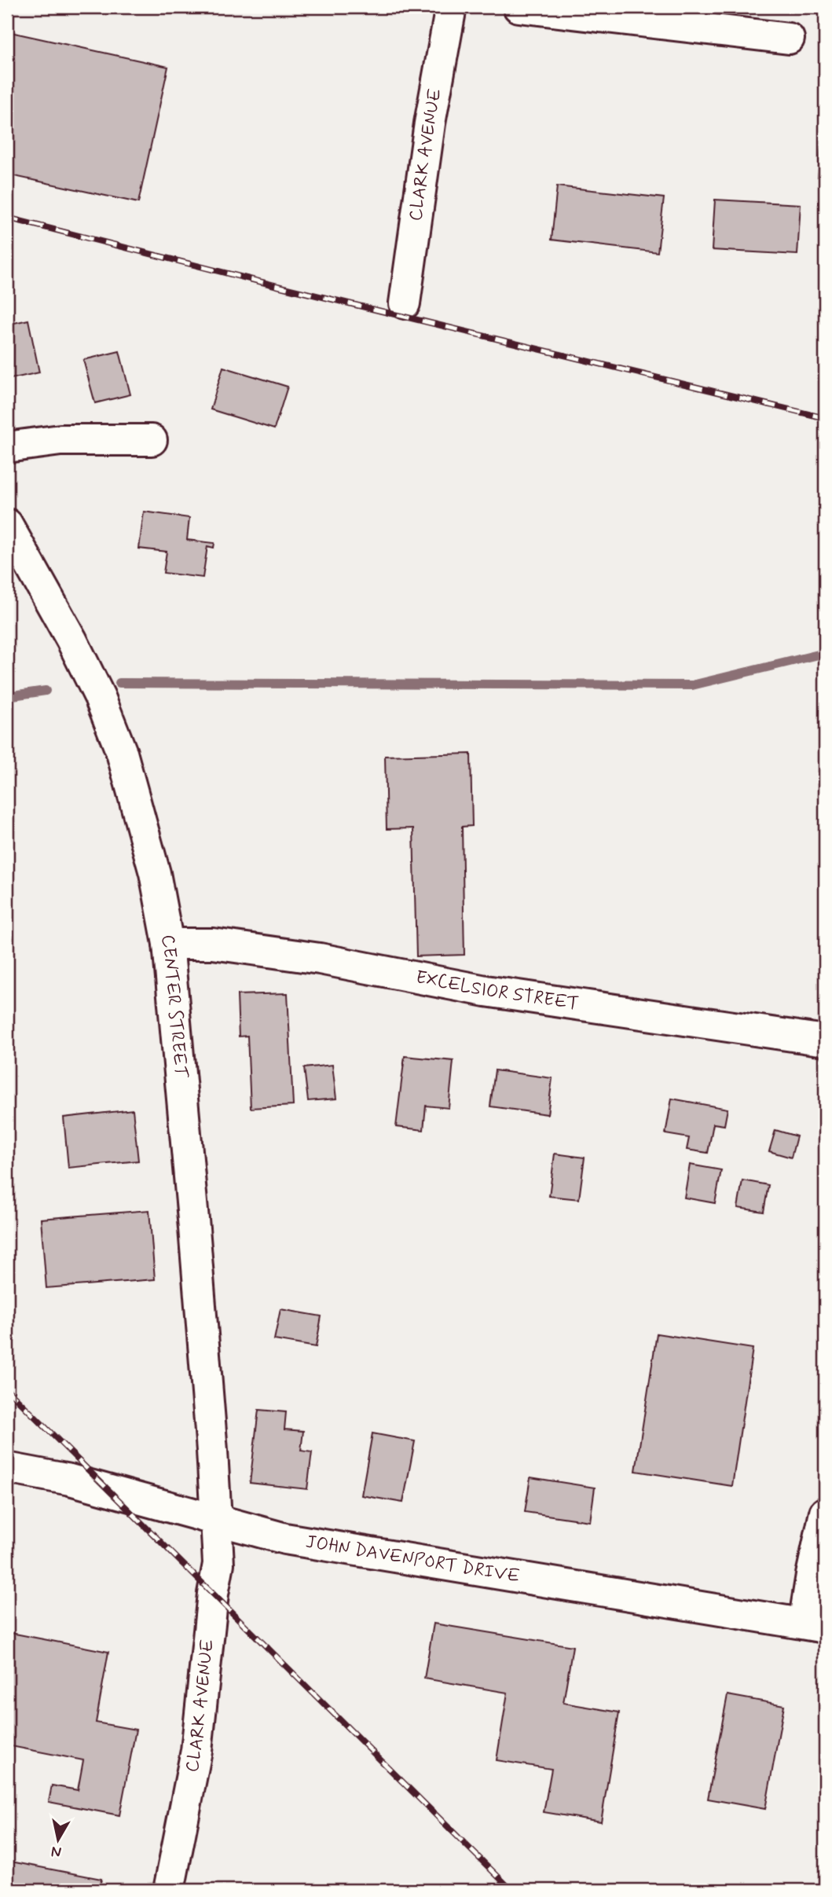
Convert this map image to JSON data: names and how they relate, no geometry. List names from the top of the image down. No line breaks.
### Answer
{"streets":{"street":["CLARK AVENUE","EXCELSIOR STREET","CENTER STREET","JOHN DAVENPORT DRIVE"]},"crossings":[["CLARK AVENUE","CENTER STREET"],["CLARK AVENUE","JOHN DAVENPORT DRIVE"],["EXCELSIOR STREET","CENTER STREET"],["CENTER STREET","JOHN DAVENPORT DRIVE"]],"north":"bottom"}
